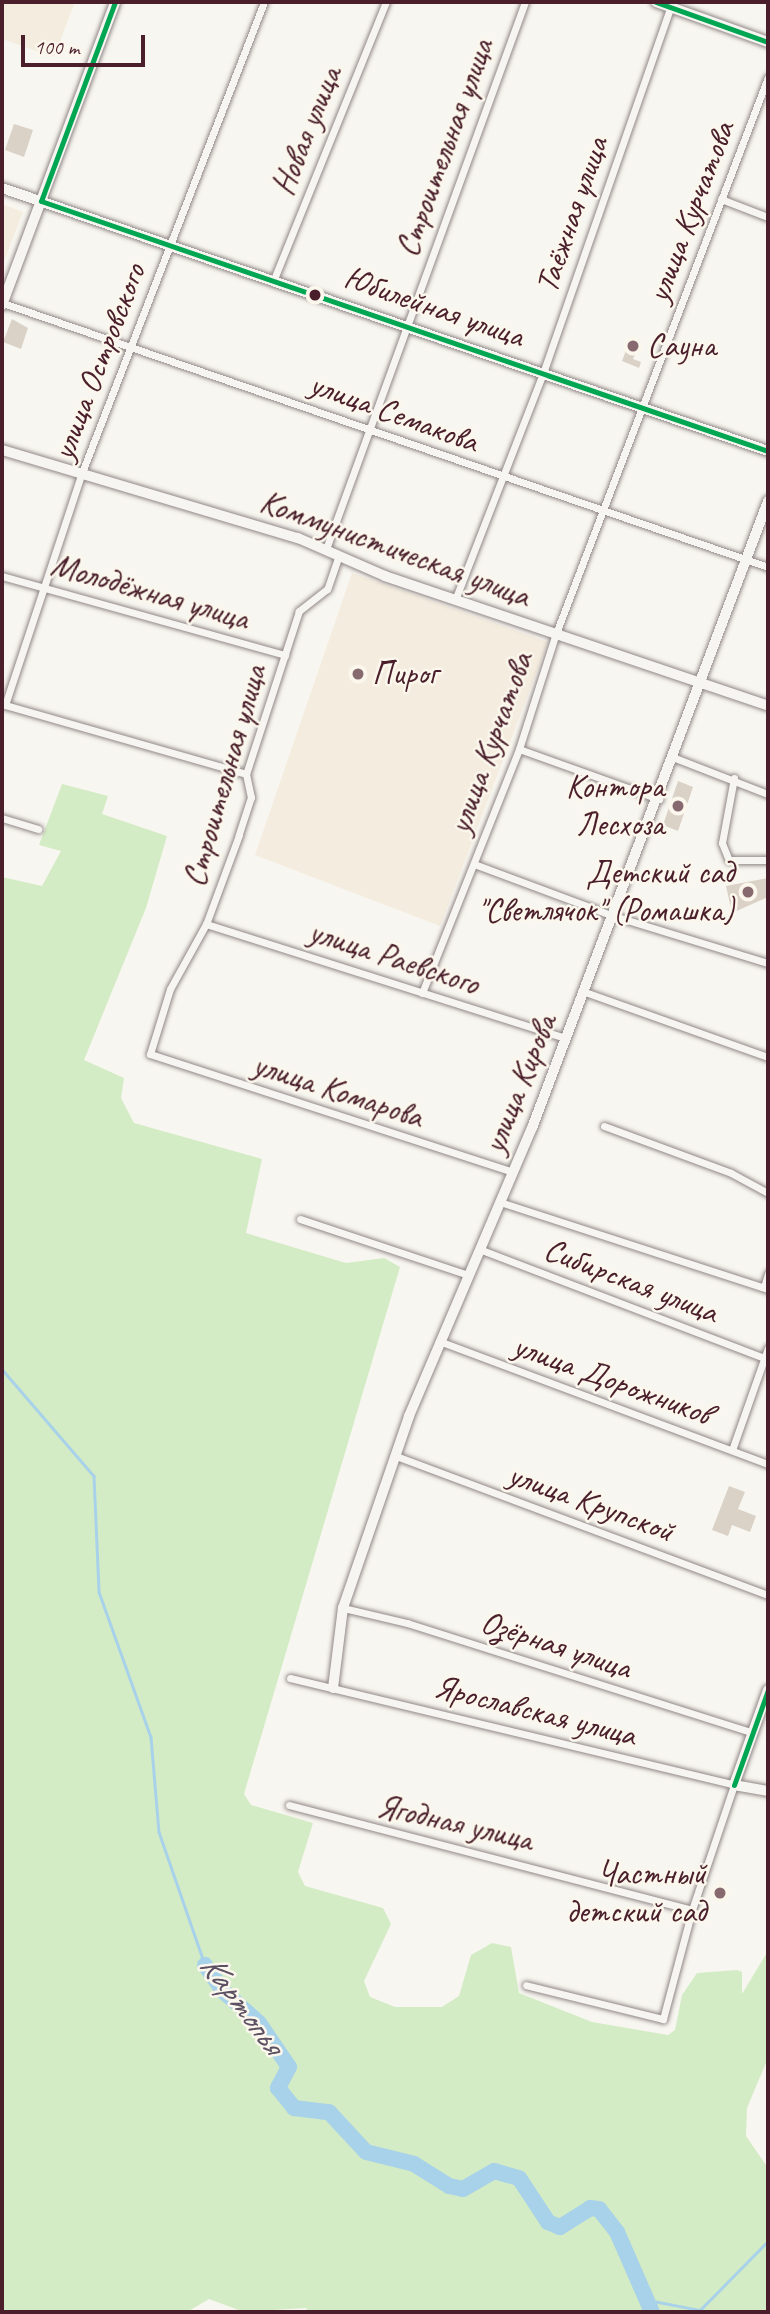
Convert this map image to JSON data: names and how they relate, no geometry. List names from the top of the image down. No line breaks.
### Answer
{"streets":{"street":["Новая улица","Строительная улица","улица Курчатова","Таёжная улица","Юбилейная улица","улица Островского","улица Семакова","Коммунистическая улица","Молодёжная улица","улица Раевского","улица Кирова","улица Комарова","Сибирская улица","улица Дорожников","улица Крупской","Озёрная улица","Ярославская улица","Ягодная улица"]},"crossings":[["Новая улица","Юбилейная улица"],["Строительная улица","Юбилейная улица"],["Строительная улица","улица Семакова"],["Строительная улица","Коммунистическая улица"],["Строительная улица","Молодёжная улица"],["Строительная улица","улица Раевского"],["Строительная улица","улица Комарова"],["улица Курчатова","Юбилейная улица"],["улица Курчатова","улица Семакова"],["улица Курчатова","Коммунистическая улица"],["улица Курчатова","улица Раевского"],["Таёжная улица","Юбилейная улица"],["Таёжная улица","улица Семакова"],["Таёжная улица","Коммунистическая улица"],["Юбилейная улица","улица Островского"],["улица Островского","улица Семакова"],["улица Островского","Коммунистическая улица"],["улица Островского","Молодёжная улица"],["улица Семакова","улица Кирова"],["Коммунистическая улица","улица Кирова"],["улица Раевского","улица Кирова"],["улица Кирова","улица Комарова"],["улица Кирова","Сибирская улица"],["улица Кирова","улица Дорожников"],["улица Кирова","улица Крупской"],["улица Кирова","Озёрная улица"],["улица Кирова","Ярославская улица"]],"water":["Картопья"],"places":["Сауна","Пирог","Контора Лесхоза","Детский сад \"Светлячок\" (Ромашка)","Частный детский сад"],"scale_bar":"100 m"}
